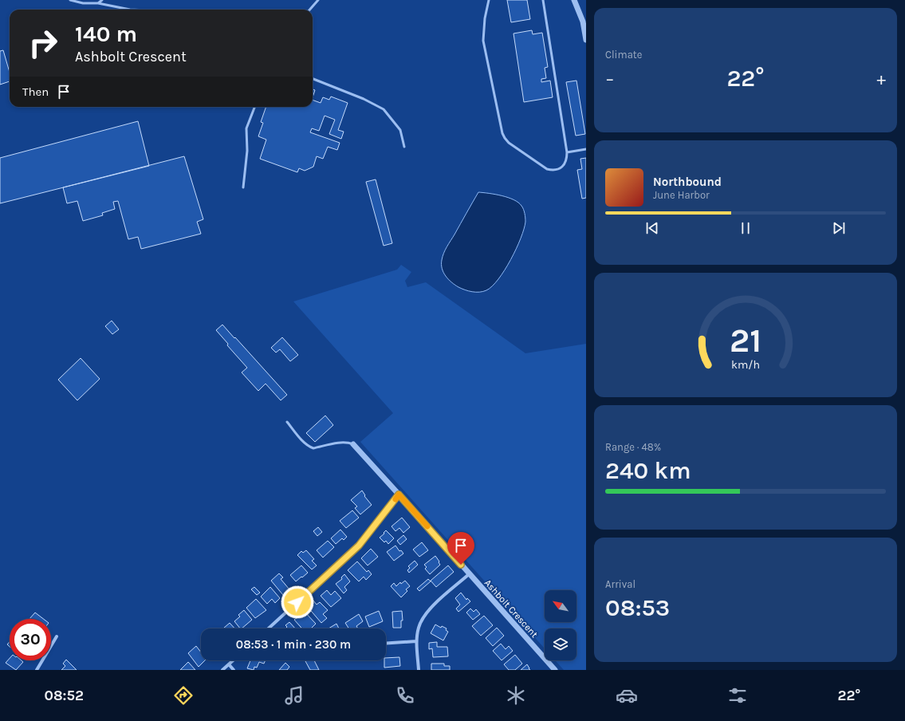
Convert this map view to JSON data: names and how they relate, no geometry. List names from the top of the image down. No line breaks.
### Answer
{"streets":{"street":["Ashbolt Crescent"]},"north":"top left","page":{"tile":["Climate",["Range · 48%","240 km"],["Arrival","08:53"]],"turn":["140 m","Ashbolt Crescent"],"heat":["−","22°","+"],"then":"Then","song":["Northbound","June Harbor"],"limit":"30","trip":"08:53 · 1 min · 230 m","tabs":["08:52","22°"],"gauge":["21","km/h"]}}
